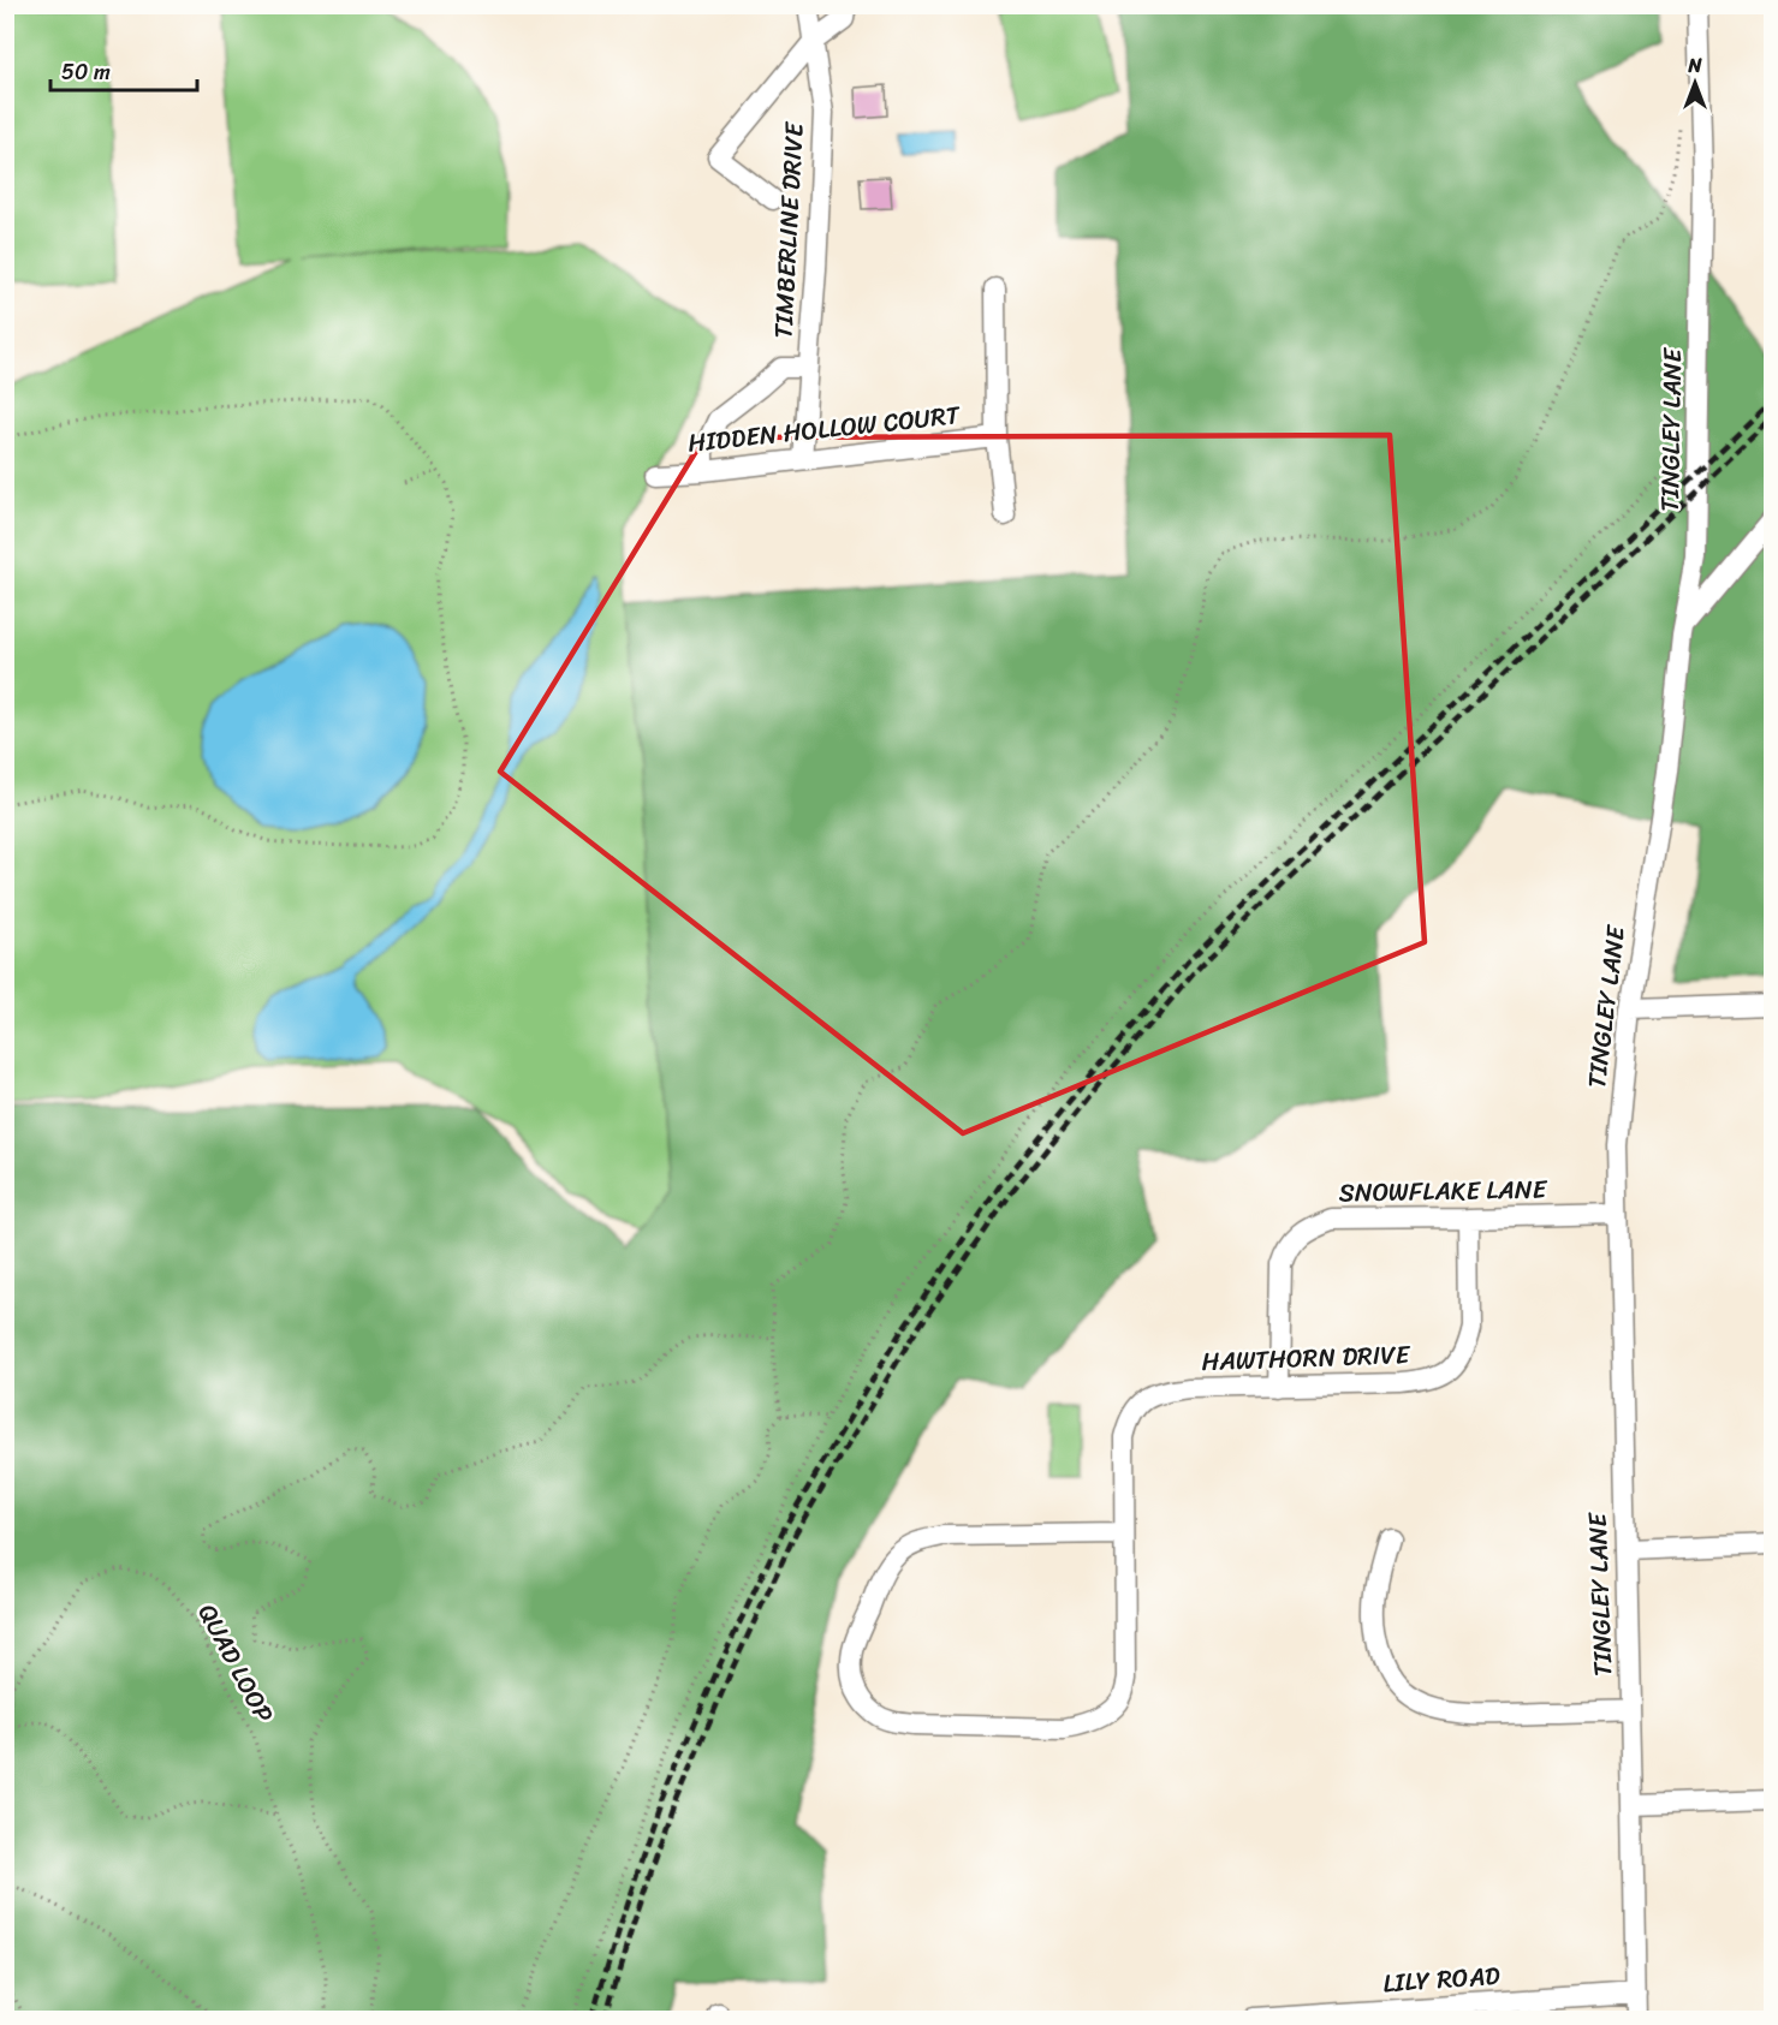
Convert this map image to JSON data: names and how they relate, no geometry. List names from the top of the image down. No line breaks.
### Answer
{"streets":{"street":["TIMBERLINE DRIVE","HIDDEN HOLLOW COURT","TINGLEY LANE","SNOWFLAKE LANE","HAWTHORN DRIVE","LILY ROAD"],"path":["QUAD LOOP"]},"crossings":[["TIMBERLINE DRIVE","HIDDEN HOLLOW COURT"],["TINGLEY LANE","SNOWFLAKE LANE"],["TINGLEY LANE","LILY ROAD"],["SNOWFLAKE LANE","HAWTHORN DRIVE"]],"scale_bar":"50 m","north":"top"}
